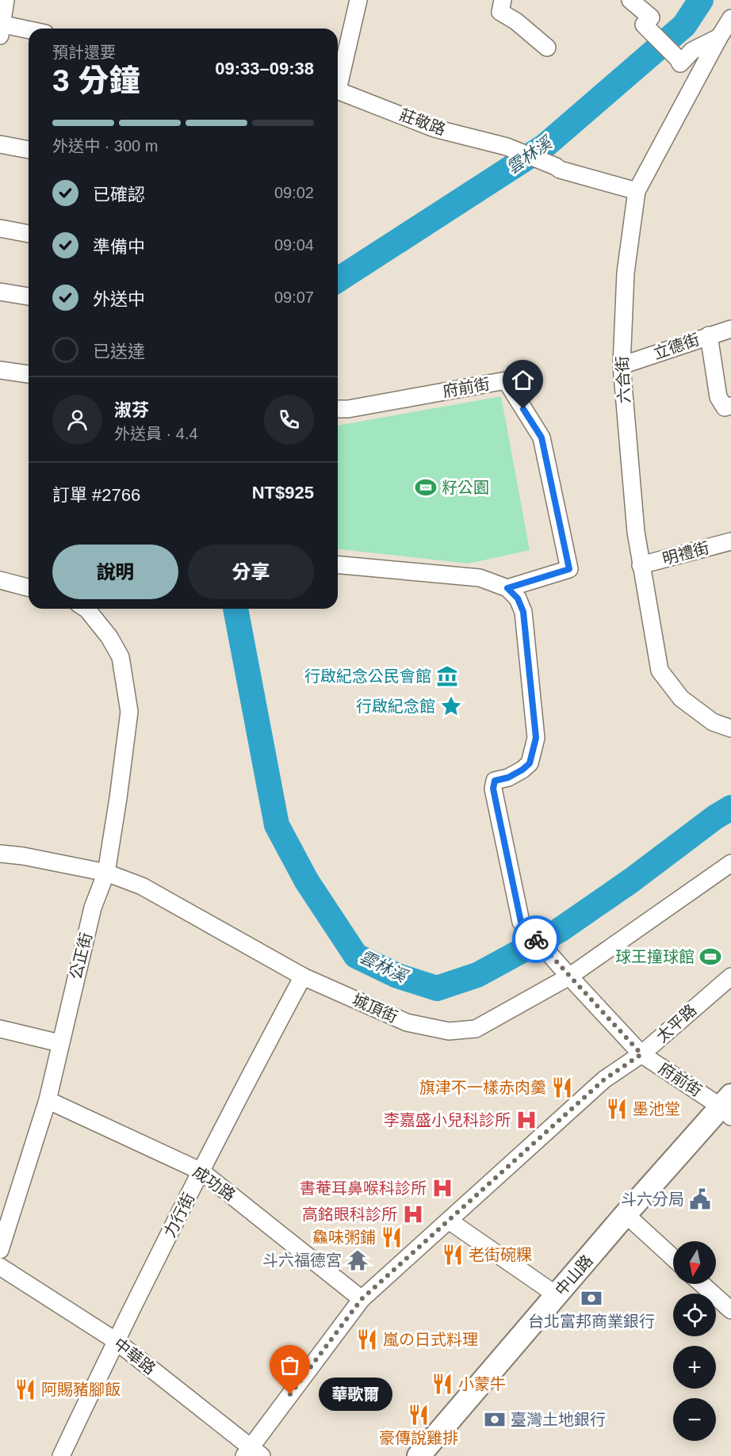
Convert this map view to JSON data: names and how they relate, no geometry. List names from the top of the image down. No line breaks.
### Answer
{"streets":{"street":["莊敬路","立德街","六合街","府前街","明禮街","公正街","城頂街","太平路","成功路","力行街","中山路","中華路"]},"crossings":[["莊敬路","六合街"],["立德街","六合街"],["六合街","明禮街"],["府前街","城頂街"],["府前街","太平路"],["府前街","中山路"],["公正街","城頂街"],["公正街","成功路"],["城頂街","力行街"],["太平路","成功路"],["太平路","中華路"],["成功路","力行街"],["力行街","中華路"]],"water":["雲林溪"],"places":{"sports":["籽公園","球王撞球館"],"museum":["行啟紀念公民會館"],"place":["行啟紀念館"],"restaurant":["旗津不一樣赤肉羹","墨池堂","鱻味粥鋪","老街碗粿","嵐の日式料理","小蒙牛","阿賜豬腳飯","豪傳說雞排"],"hospital":["李嘉盛小兒科診所","書菴耳鼻喉科診所","高銘眼科診所"],"public building":["斗六分局"],"temple":["斗六福德宮"],"bank":["台北富邦商業銀行","臺灣土地銀行"],"other":["華歌爾"]},"north":"bottom","page":{"heading":["3 分鐘","預計還要","09:33–09:38"],"panel":["淑芬","外送員 · 4.4","訂單 #2766","NT$925"],"bar":"外送中 · 300 m","list":[["已確認","09:02"],["準備中","09:04"],["外送中","09:07"],"已送達"],"buttons":["說明","分享"],"map_buttons":["+","−"],"bubble":"華歌爾"}}
